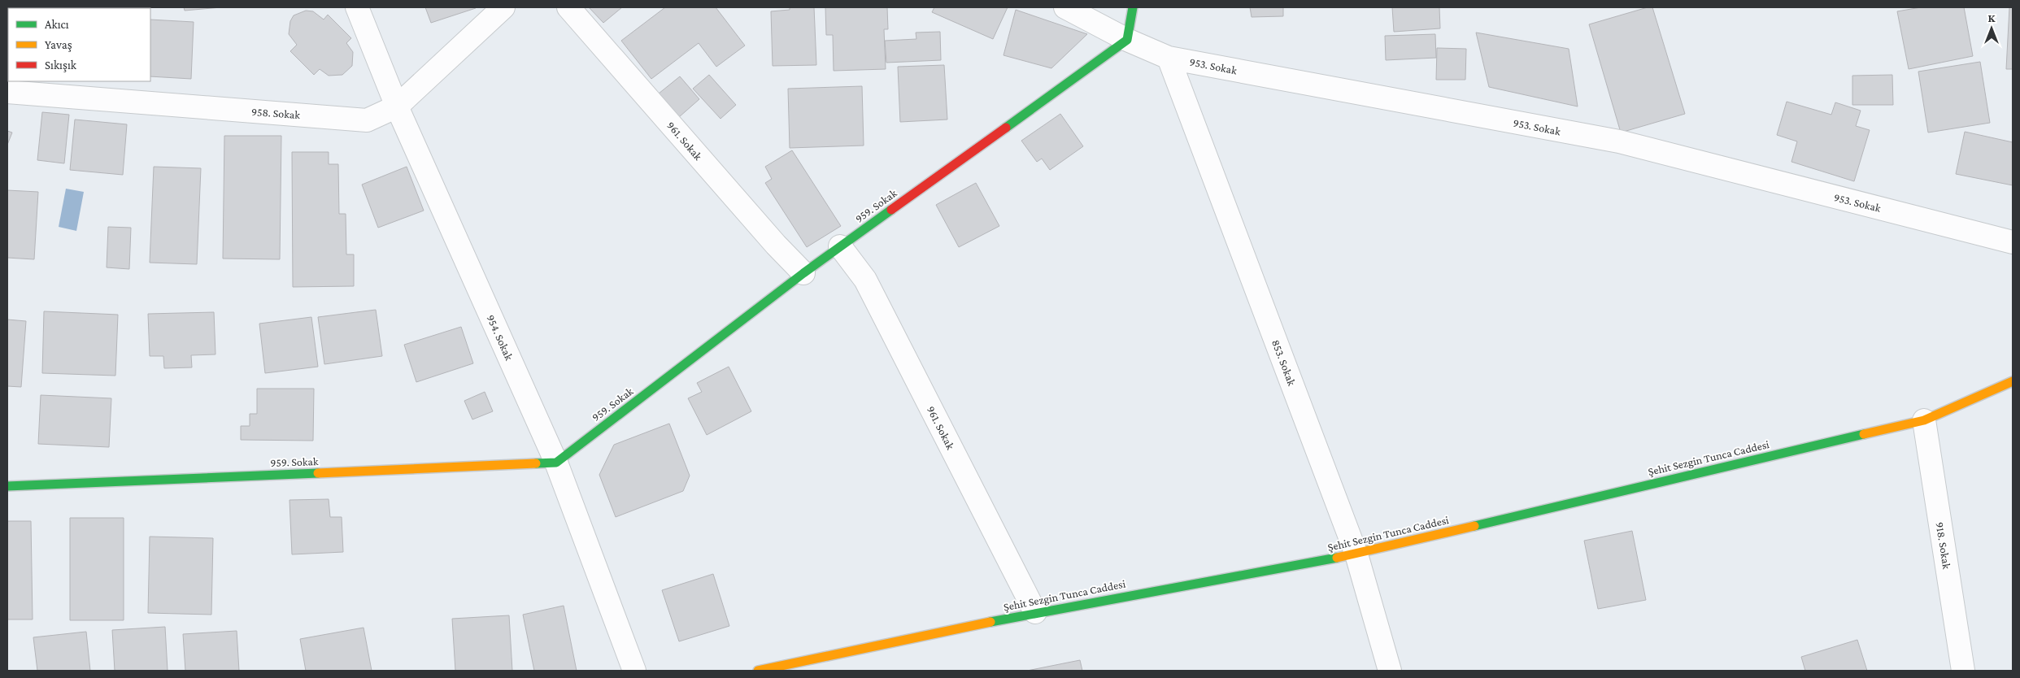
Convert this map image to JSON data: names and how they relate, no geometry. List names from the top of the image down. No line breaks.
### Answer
{"streets":{"street":["953. Sokak","958. Sokak","961. Sokak","959. Sokak","954. Sokak","853. Sokak","Şehit Sezgin Tunca Caddesi","918. Sokak"]},"crossings":[["953. Sokak","959. Sokak"],["953. Sokak","853. Sokak"],["958. Sokak","954. Sokak"],["961. Sokak","959. Sokak"],["961. Sokak","Şehit Sezgin Tunca Caddesi"],["959. Sokak","954. Sokak"],["853. Sokak","Şehit Sezgin Tunca Caddesi"],["Şehit Sezgin Tunca Caddesi","918. Sokak"]],"legend":["Akıcı","Yavaş","Sıkışık"],"north":"top"}
